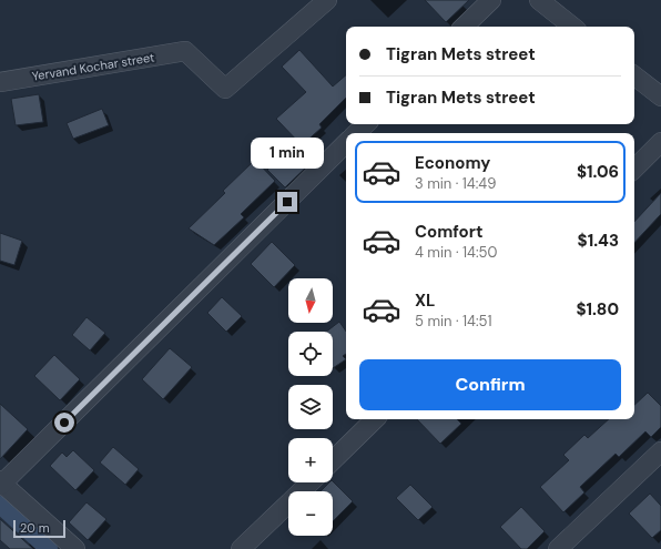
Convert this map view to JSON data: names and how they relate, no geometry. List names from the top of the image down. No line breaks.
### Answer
{"streets":{"street":["Yervand Kochar street"]},"scale_bar":"20 m","north":"bottom","page":{"banner":["Tigran Mets street","Tigran Mets street"],"bubble":"1 min","list":[{"name":"Economy","note":"3 min · 14:49","value":"$1.06"},{"name":"Comfort","note":"4 min · 14:50","value":"$1.43"},{"name":"XL","note":"5 min · 14:51","value":"$1.80"}],"map_buttons":["+","−"],"buttons":"Confirm","scale":"20 m"}}
